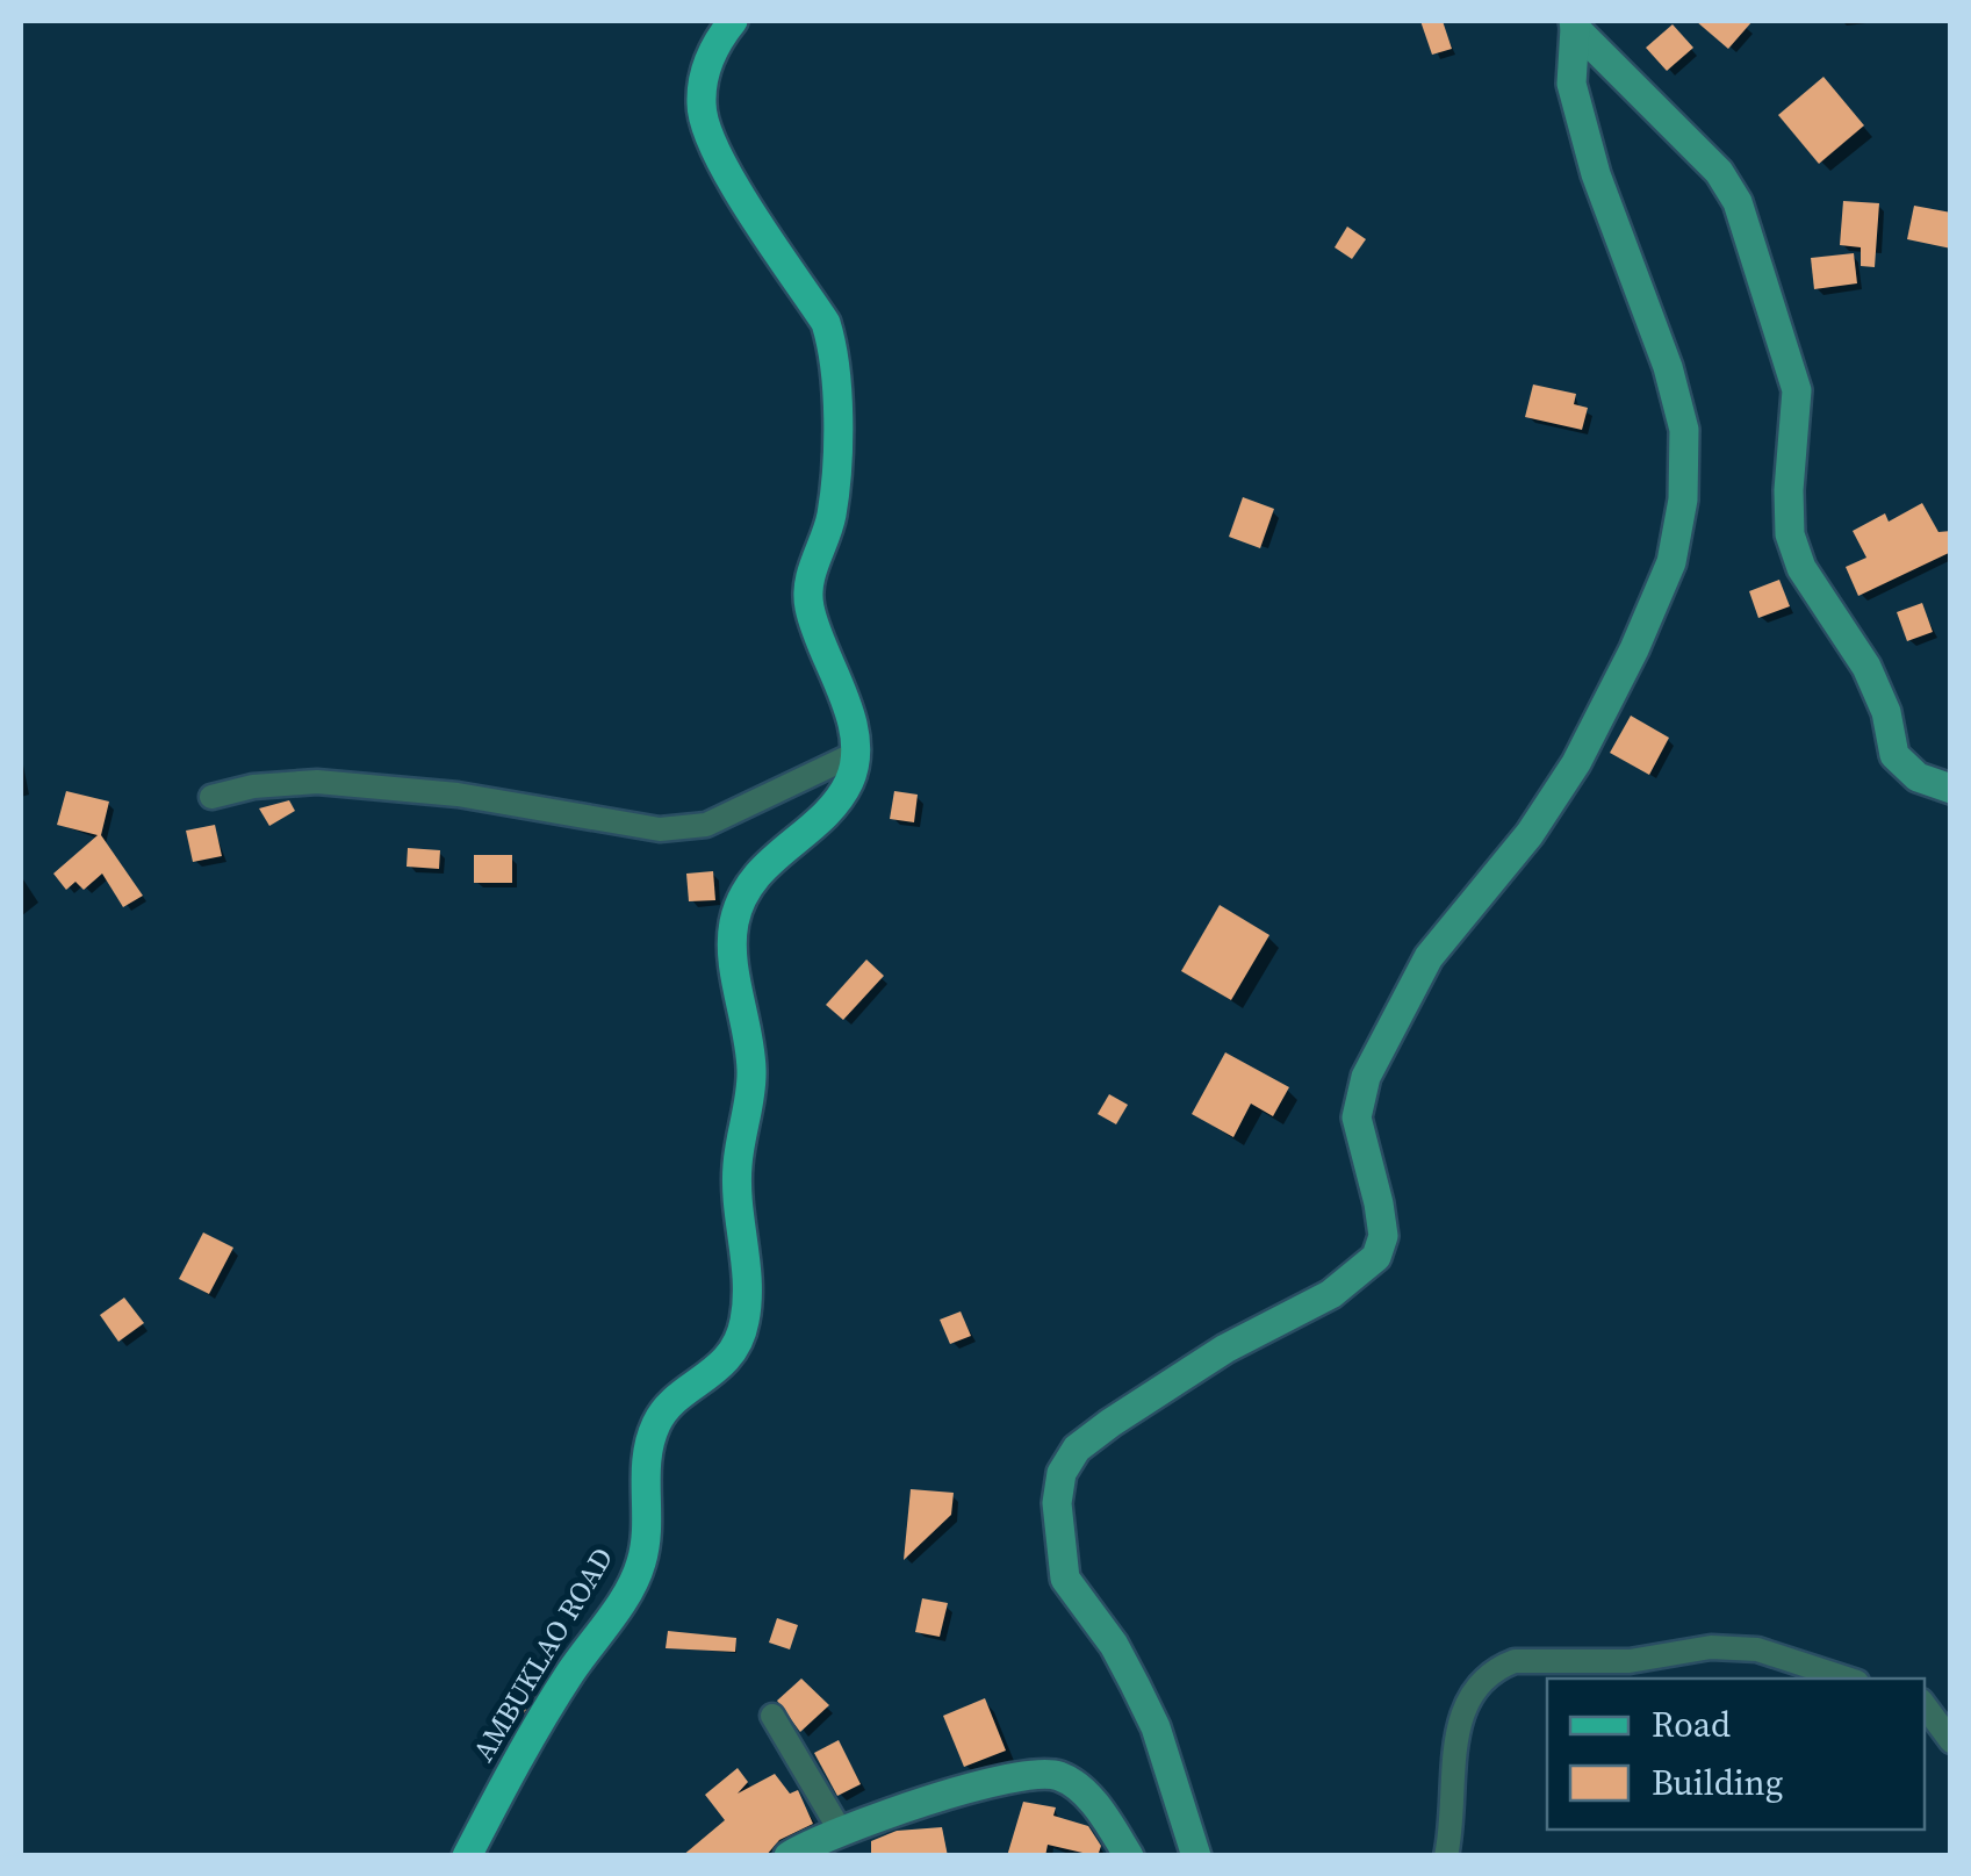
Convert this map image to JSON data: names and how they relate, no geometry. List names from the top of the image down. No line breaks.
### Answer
{"streets":{"main road":["AMBUKLAO ROAD"]},"legend":["Road","Building"]}
